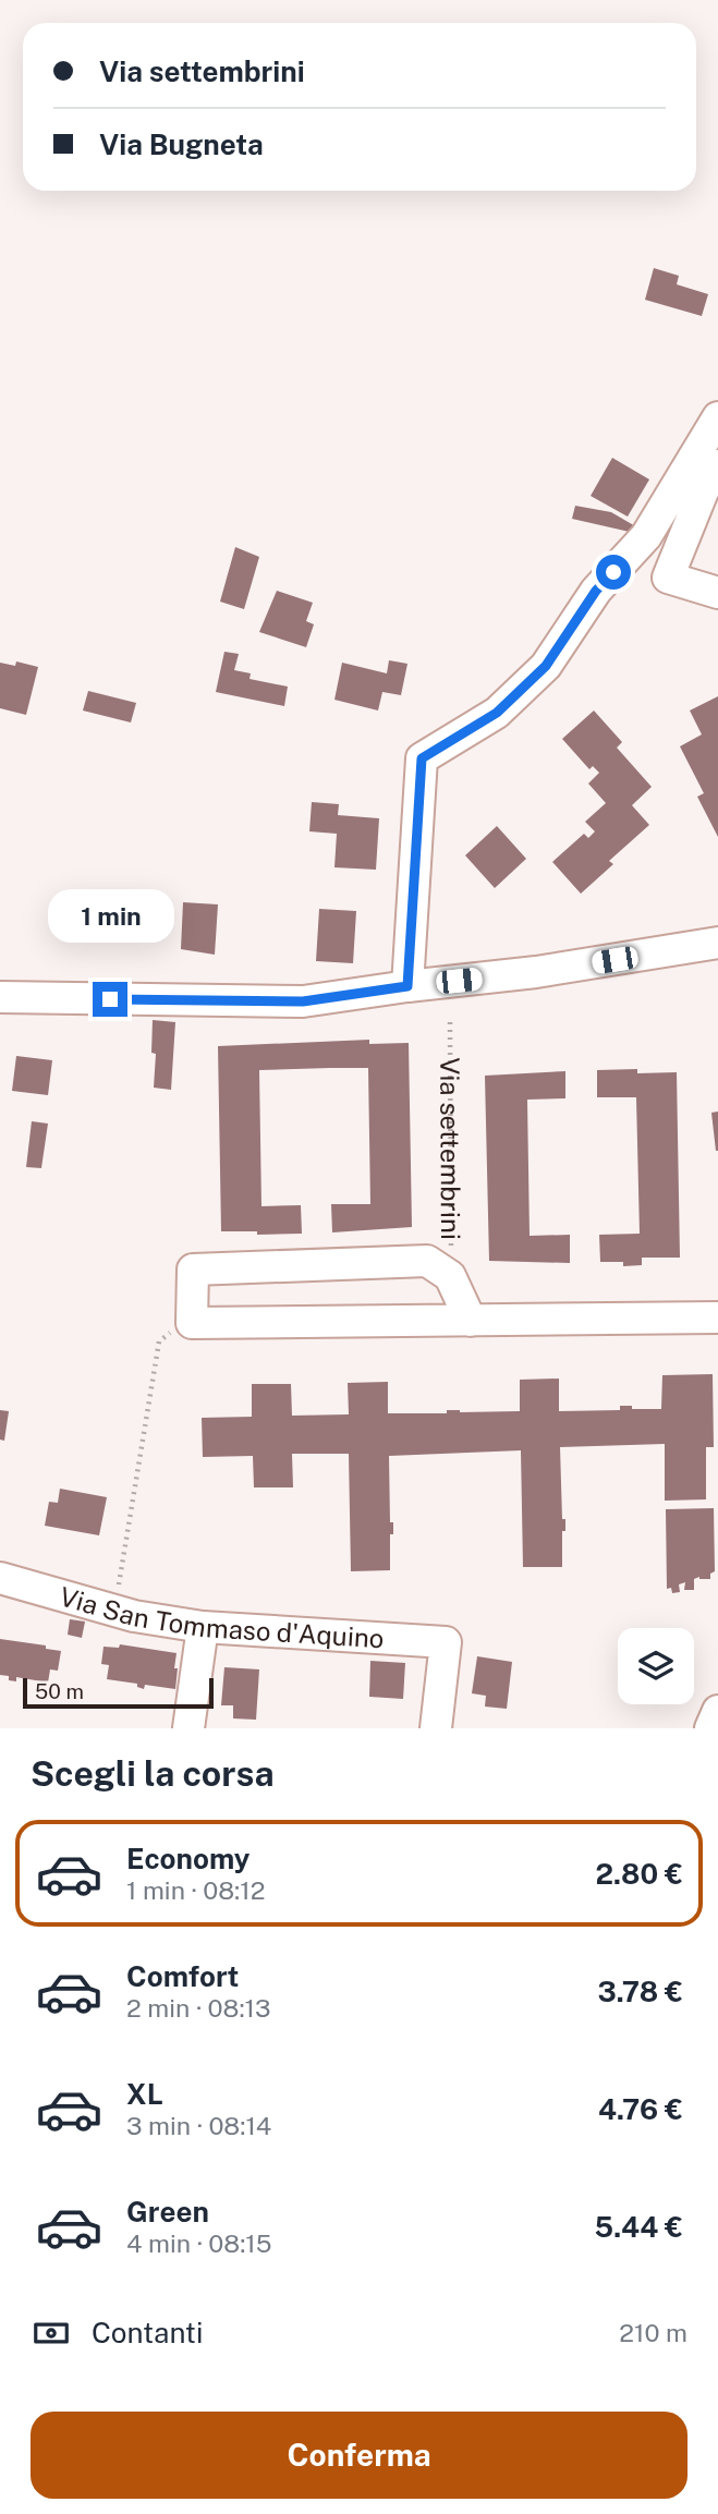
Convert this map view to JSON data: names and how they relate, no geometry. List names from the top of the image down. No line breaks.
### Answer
{"streets":{"street":["Via San Tommaso d'Aquino"],"path":["Via settembrini"]},"scale_bar":"50 m","page":{"banner":["Via settembrini","Via Bugneta"],"bubble":"1 min","scale":"50 m","heading":"Scegli la corsa","list":[{"name":"Economy","note":"1 min · 08:12","value":"2.80 €"},{"name":"Comfort","note":"2 min · 08:13","value":"3.78 €"},{"name":"XL","note":"3 min · 08:14","value":"4.76 €"},{"name":"Green","note":"4 min · 08:15","value":"5.44 €"}],"pay":["Contanti","210 m"],"buttons":"Conferma"}}
